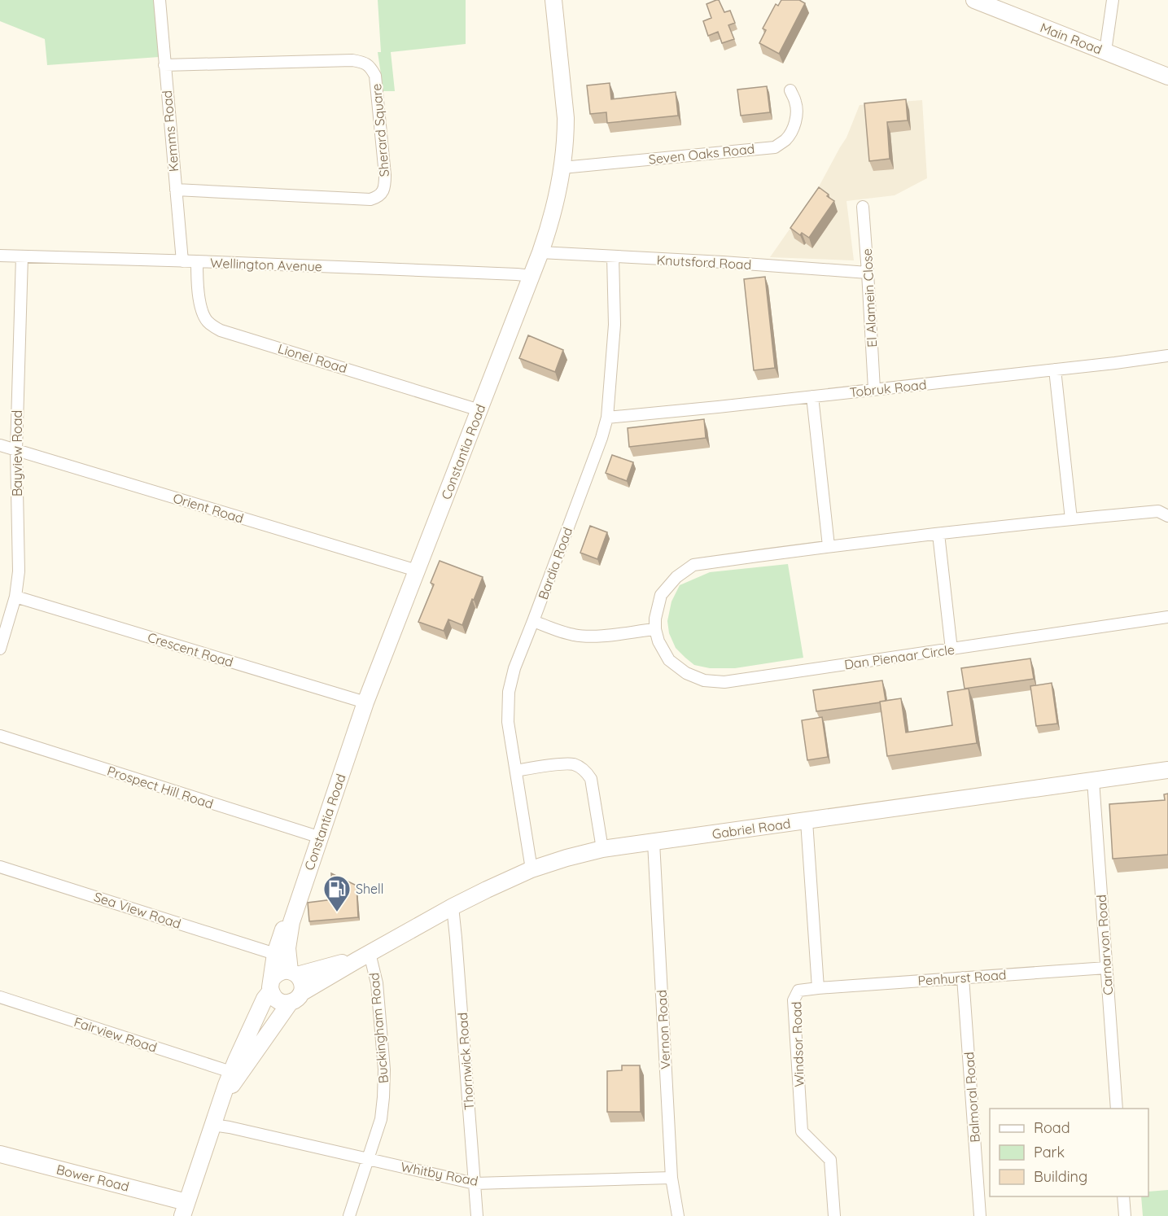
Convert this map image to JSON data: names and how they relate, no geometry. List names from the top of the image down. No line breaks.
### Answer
{"streets":{"main road":["Main Road","Constantia Road","Gabriel Road","Bower Road"],"street":["Sherard Square","Kemms Road","Seven Oaks Road","Knutsford Road","Wellington Avenue","El Alamein Close","Lionel Road","Tobruk Road","Bayview Road","Orient Road","Bardia Road","Crescent Road","Dan Pienaar Circle","Prospect Hill Road","Sea View Road","Carnarvon Road","Penhurst Road","Buckingham Road","Vernon Road","Fairview Road","Windsor Road","Thornwick Road","Balmoral Road","Whitby Road"]},"crossings":[["Sherard Square","Kemms Road"],["Kemms Road","Wellington Avenue"],["Seven Oaks Road","Constantia Road"],["Knutsford Road","El Alamein Close"],["Knutsford Road","Constantia Road"],["Knutsford Road","Bardia Road"],["Wellington Avenue","Lionel Road"],["Wellington Avenue","Constantia Road"],["Wellington Avenue","Bayview Road"],["El Alamein Close","Tobruk Road"],["Lionel Road","Constantia Road"],["Tobruk Road","Bardia Road"],["Constantia Road","Orient Road"],["Constantia Road","Crescent Road"],["Constantia Road","Prospect Hill Road"],["Constantia Road","Gabriel Road"],["Constantia Road","Sea View Road"],["Bayview Road","Orient Road"],["Bayview Road","Crescent Road"],["Bardia Road","Gabriel Road"],["Gabriel Road","Carnarvon Road"],["Gabriel Road","Buckingham Road"],["Gabriel Road","Vernon Road"],["Gabriel Road","Windsor Road"],["Gabriel Road","Thornwick Road"],["Carnarvon Road","Penhurst Road"],["Penhurst Road","Windsor Road"],["Penhurst Road","Balmoral Road"],["Buckingham Road","Whitby Road"],["Vernon Road","Whitby Road"],["Thornwick Road","Whitby Road"]],"places":{"fuel station":["Shell"]},"legend":["Road","Park","Building"]}
